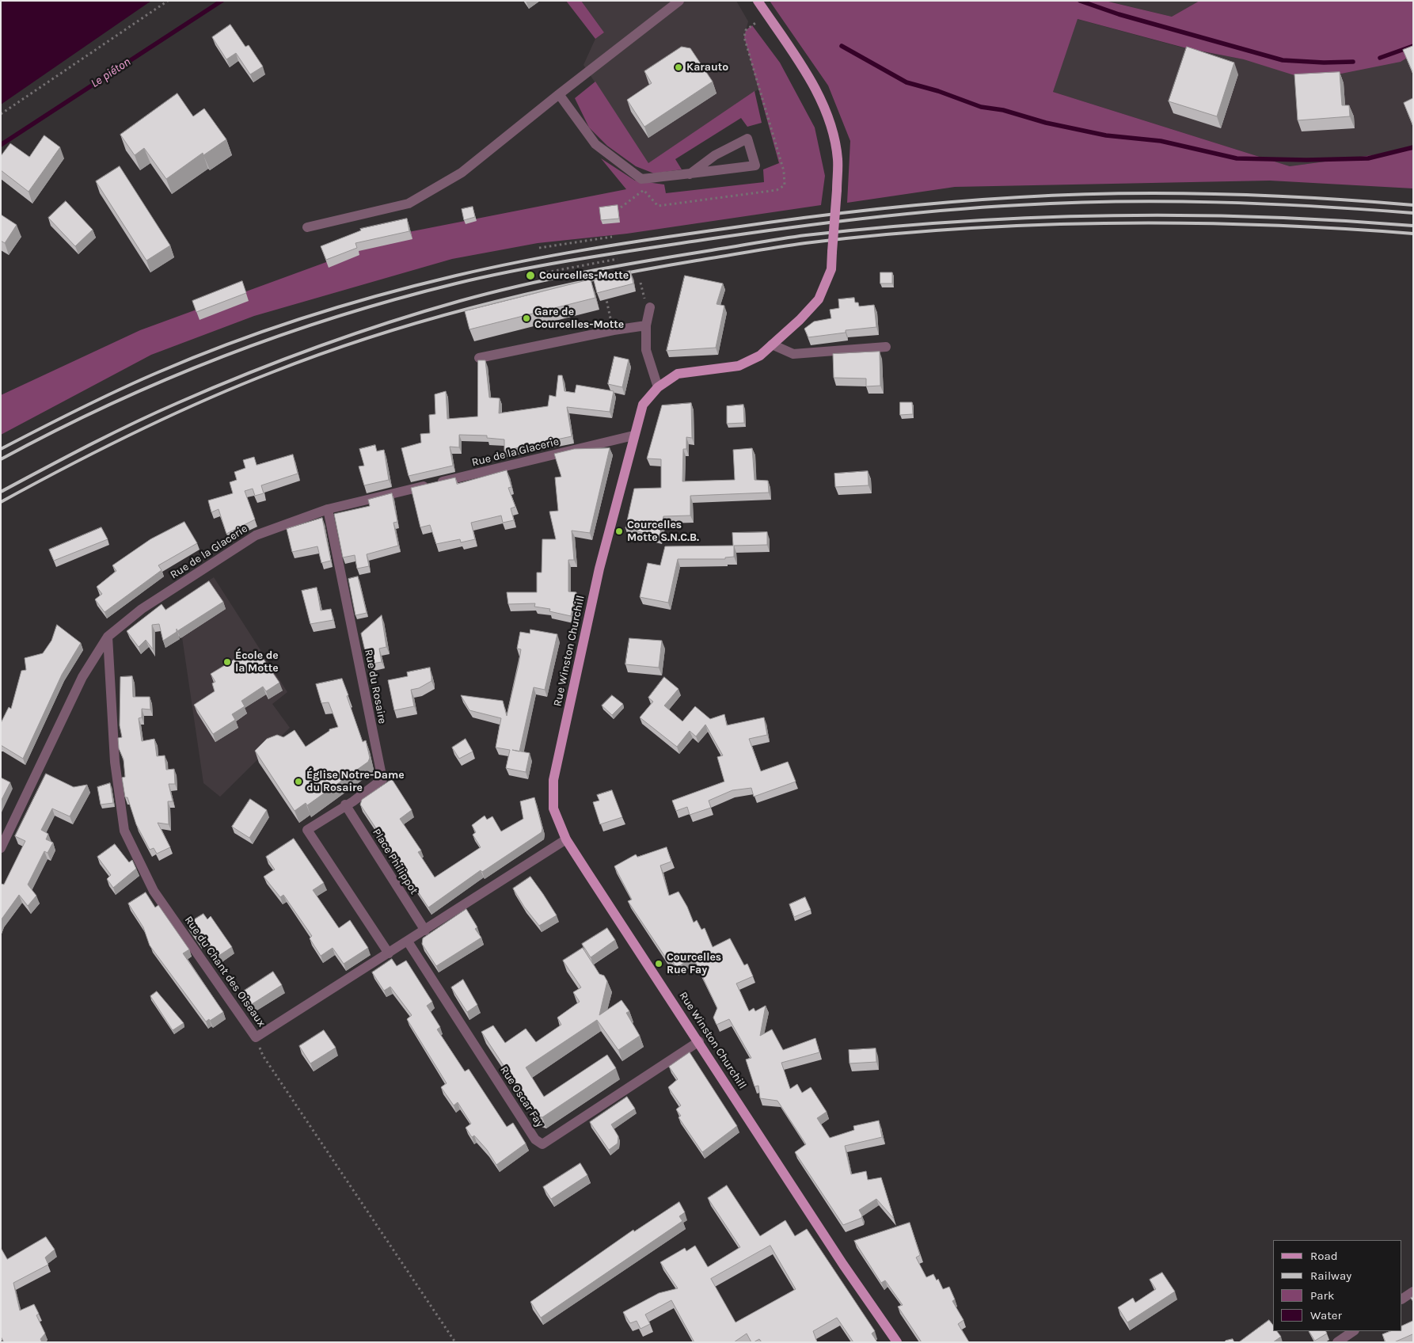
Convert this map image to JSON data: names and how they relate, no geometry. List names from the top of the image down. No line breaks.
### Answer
{"streets":{"main road":["Rue Winston Churchill"],"street":["Rue de la Glacerie","Rue du Rosaire","Place Philippot","Rue du Chant des Oiseaux","Rue Oscar Fay"]},"crossings":[["Rue de la Glacerie","Rue Winston Churchill"],["Rue de la Glacerie","Rue du Rosaire"],["Rue de la Glacerie","Rue du Chant des Oiseaux"],["Rue Winston Churchill","Rue du Chant des Oiseaux"],["Rue Winston Churchill","Rue Oscar Fay"],["Rue du Rosaire","Place Philippot"],["Rue du Rosaire","Rue du Chant des Oiseaux"],["Place Philippot","Rue du Chant des Oiseaux"],["Rue du Chant des Oiseaux","Rue Oscar Fay"]],"water":["Le piéton"],"places":["Karauto","Courcelles-Motte","Gare de Courcelles-Motte","Courcelles Motte S.N.C.B.","École de la Motte","Église Notre-Dame du Rosaire","Courcelles Rue Fay"],"legend":["Road","Railway","Park","Water"]}
